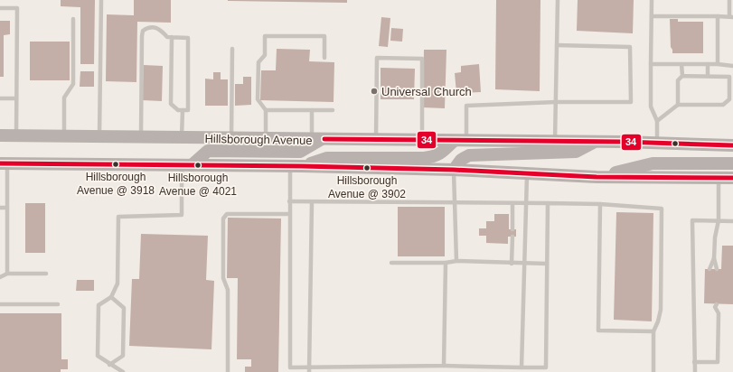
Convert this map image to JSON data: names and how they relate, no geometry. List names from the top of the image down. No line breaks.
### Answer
{"streets":{"main road":["Hillsborough Avenue"]},"places":["Universal Church","Hillsborough Avenue @ 3918","Hillsborough Avenue @ 4021","Hillsborough Avenue @ 3902"],"lines":["transit line 34"]}
